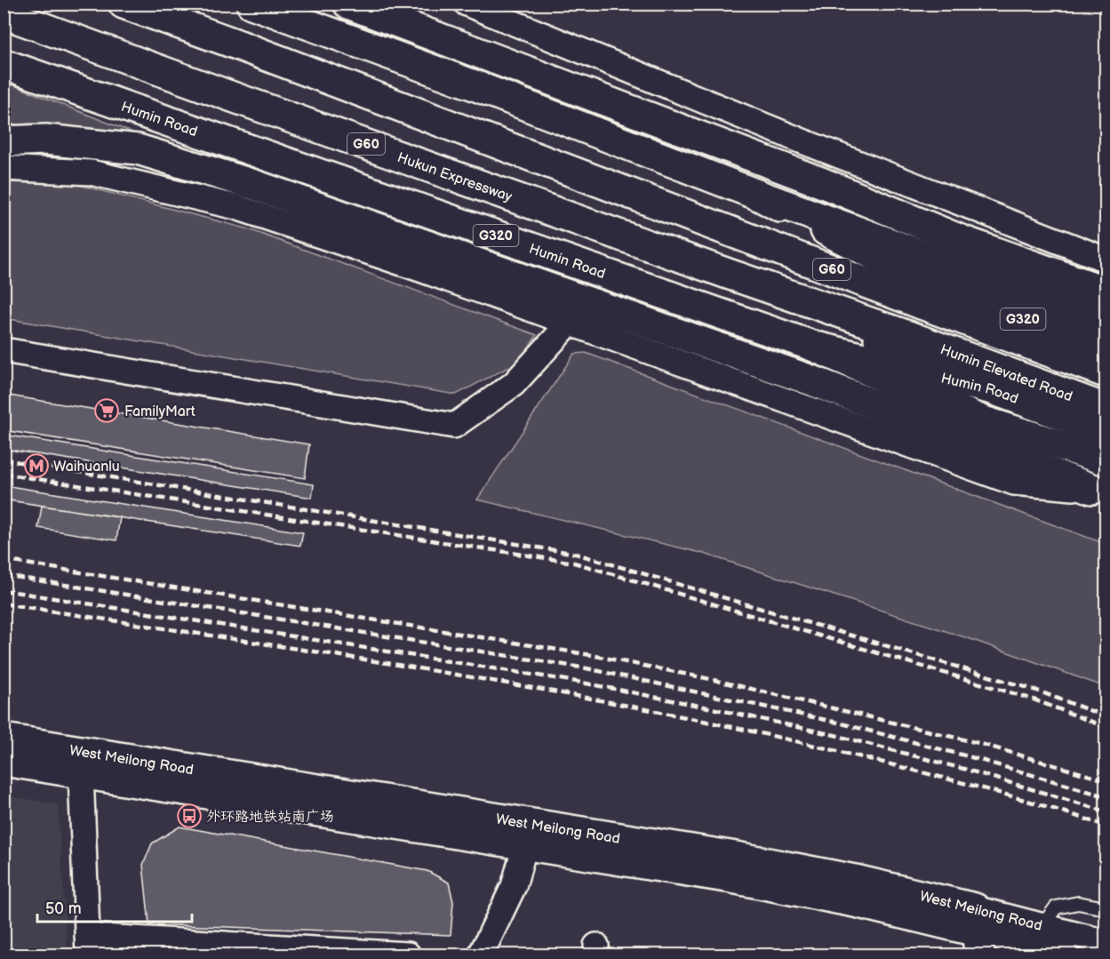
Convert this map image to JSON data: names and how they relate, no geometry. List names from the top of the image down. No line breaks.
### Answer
{"streets":{"main road":["Humin Road","G60","Hukun Expressway","G320","Humin Elevated Road","West Meilong Road"]},"crossings":[["Hukun Expressway","Humin Elevated Road"]],"places":{"supermarket":["FamilyMart"],"metro station":["Waihuanlu"],"bus stop":["外环路地铁站南广场"]},"scale_bar":"50 m"}
